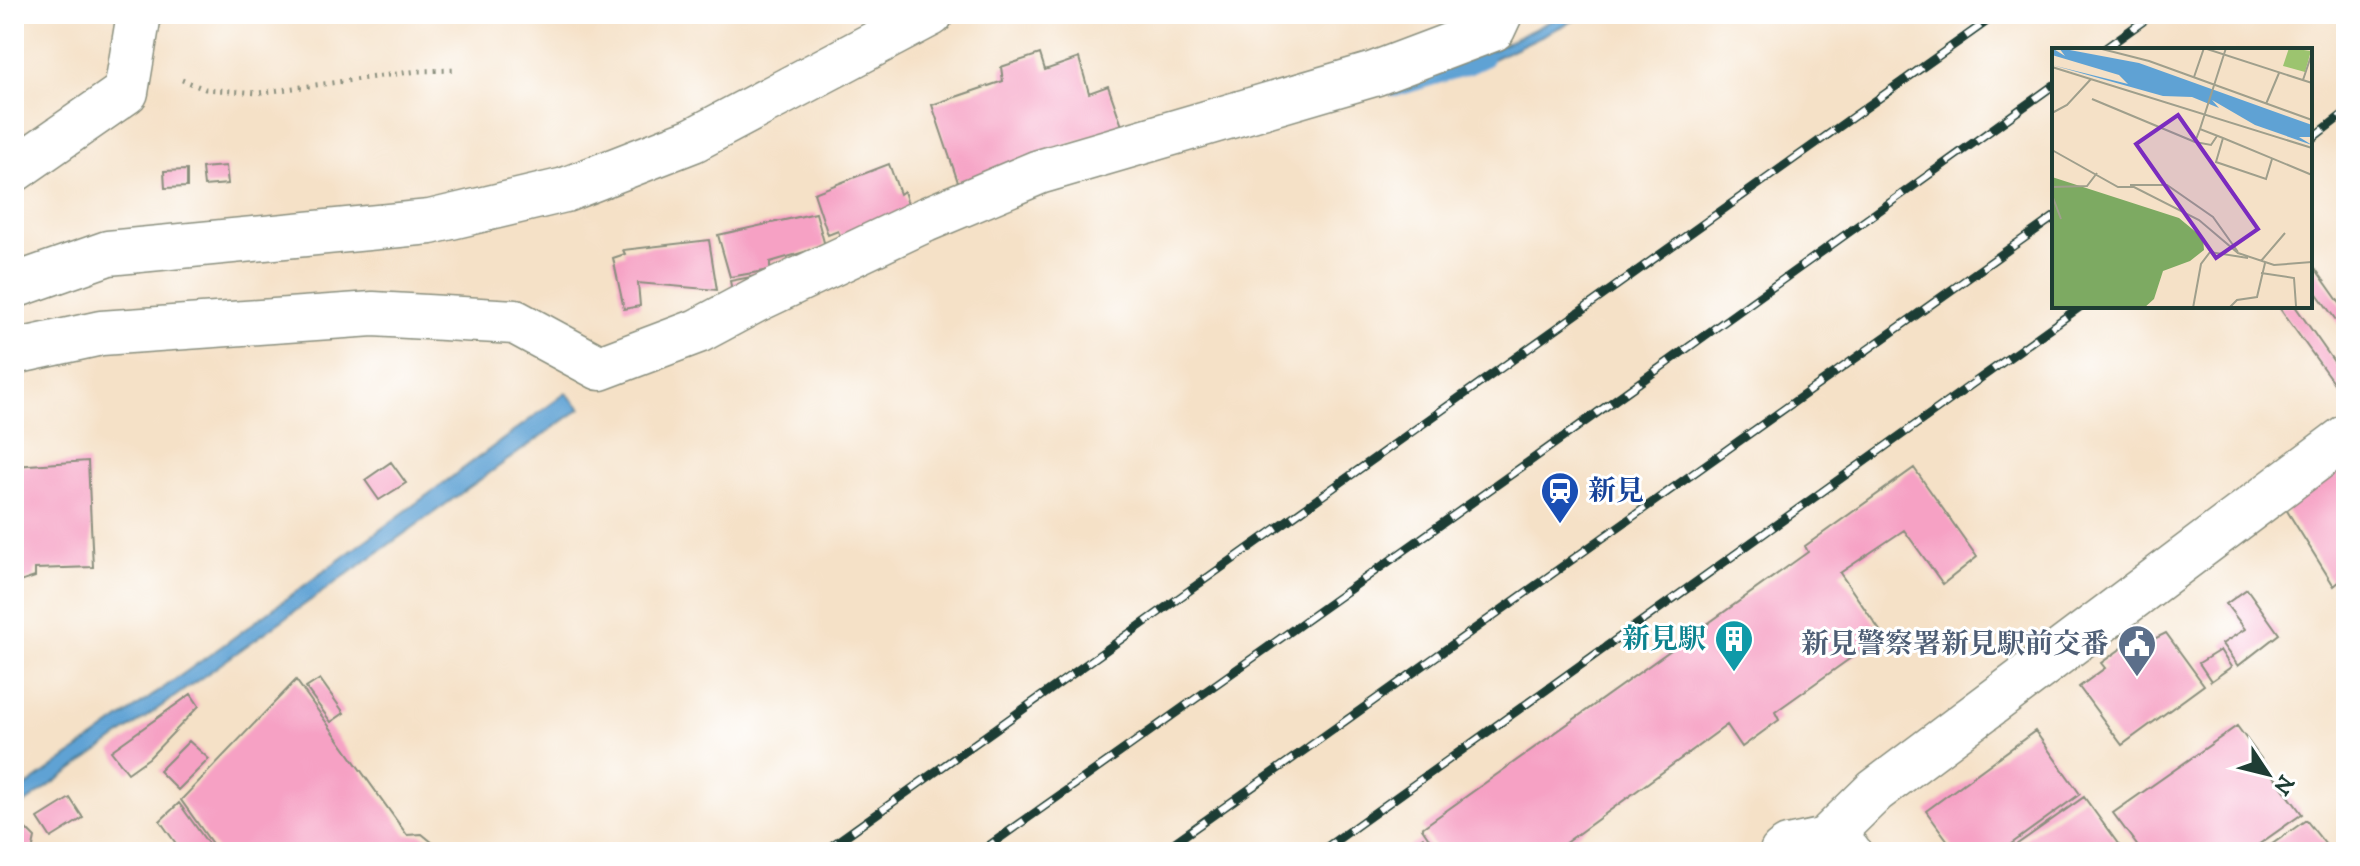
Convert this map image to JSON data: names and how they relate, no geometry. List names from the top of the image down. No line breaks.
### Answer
{"places":{"station":["新見"],"building":["新見駅"],"public building":["新見警察署新見駅前交番"]},"north":"bottom right"}
